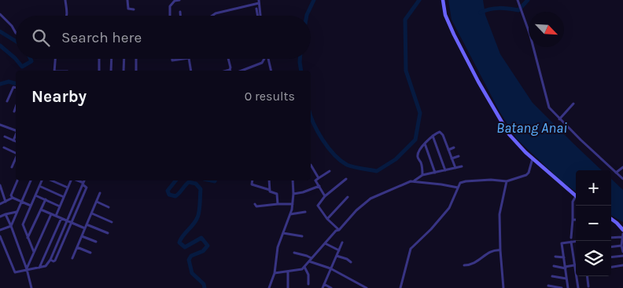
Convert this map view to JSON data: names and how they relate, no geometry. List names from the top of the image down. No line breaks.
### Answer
{"water":["Batang Anai"],"north":"bottom right","page":{"search":"Search here","heading":["Nearby","0 results"],"map_buttons":["+","−"]}}
